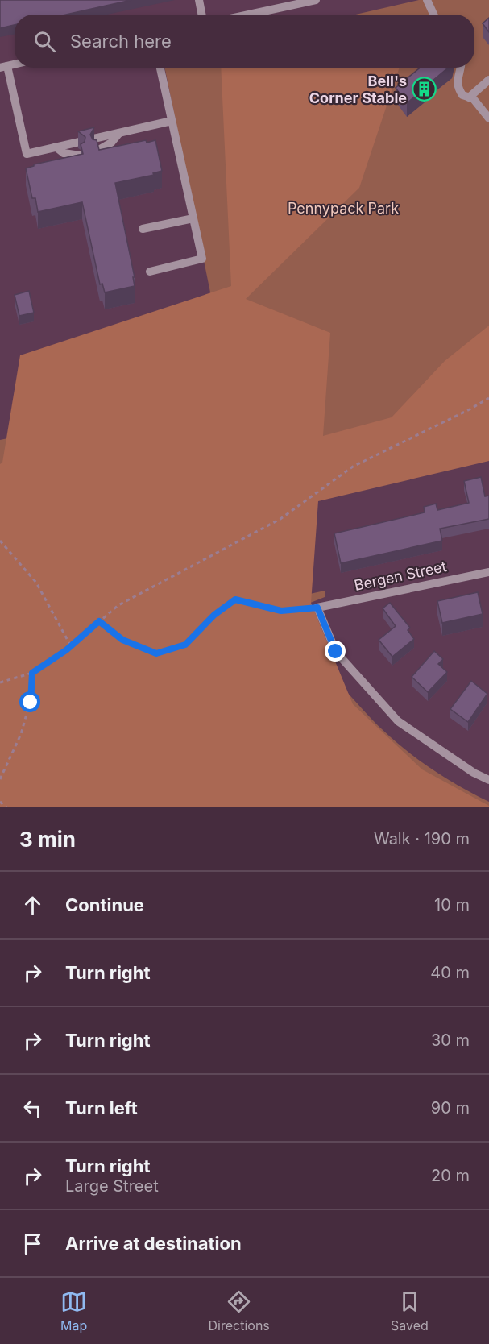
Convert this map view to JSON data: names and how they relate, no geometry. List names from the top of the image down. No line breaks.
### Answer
{"streets":{"street":["Bergen Street"]},"parks":["Pennypack Park"],"places":{"building":["Bell's Corner Stable"]},"page":{"search":"Search here","heading":["3 min","Walk · 190 m"],"list":[["Continue","10 m"],["Turn right","40 m"],["Turn right","30 m"],["Turn left","90 m"],["Turn right","Large Street","20 m"],"Arrive at destination"],"nav":["Map","Directions","Saved"]}}
